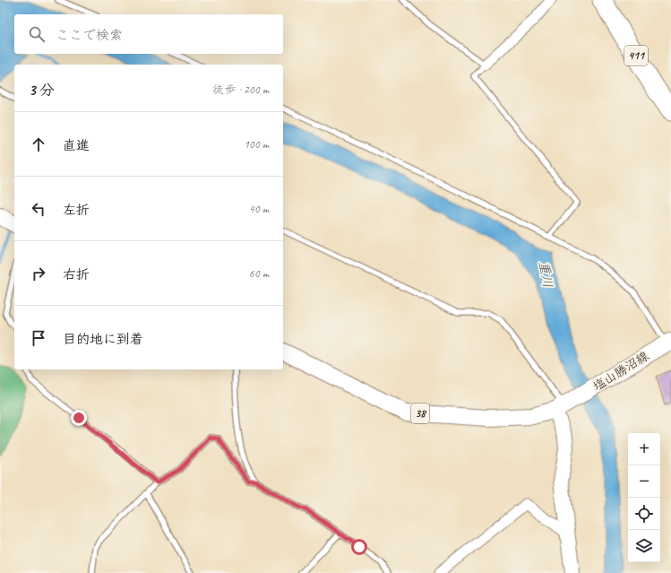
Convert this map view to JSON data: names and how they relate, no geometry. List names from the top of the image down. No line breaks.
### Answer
{"streets":{"highway":["411"],"main road":["塩山勝沼線","38"]},"crossings":[["塩山勝沼線","38"]],"water":["重川"],"page":{"search":"ここで検索","heading":["3 分","徒歩 · 200 m"],"list":[["直進","100 m"],["左折","40 m"],["右折","60 m"],"目的地に到着"],"map_buttons":["+","−"]}}
